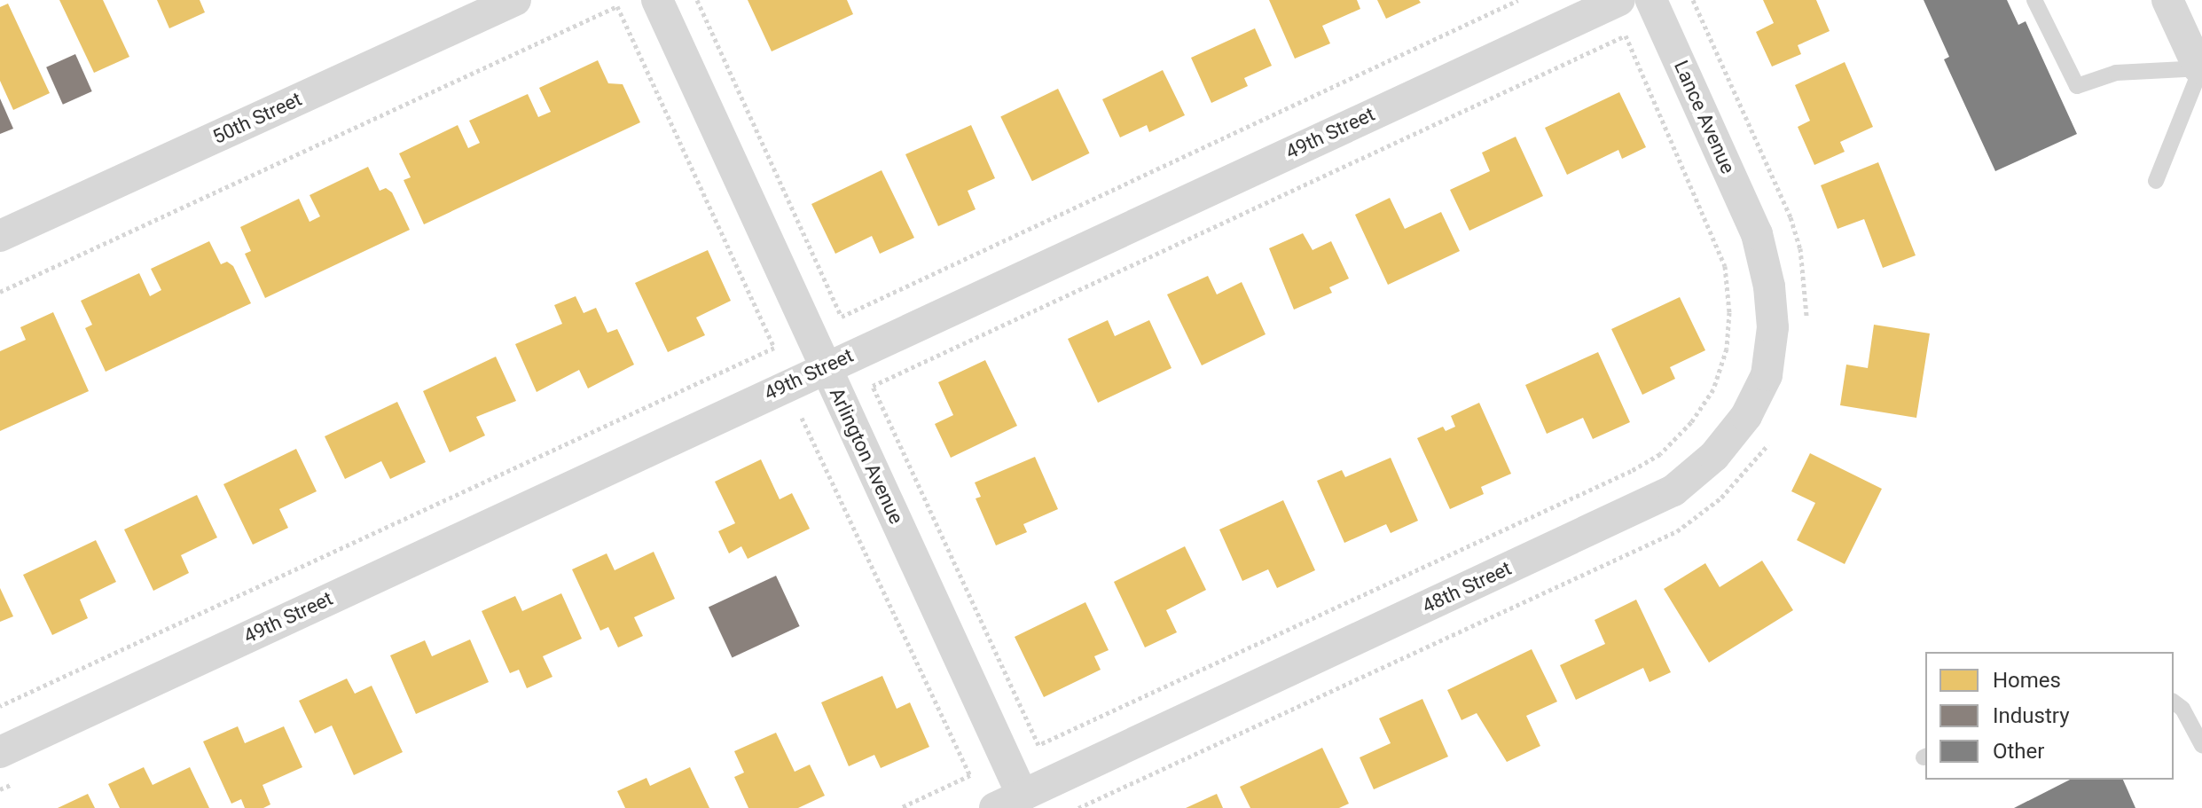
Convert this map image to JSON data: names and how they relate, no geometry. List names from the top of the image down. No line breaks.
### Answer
{"streets":{"street":["Lance Avenue","50th Street","49th Street","Arlington Avenue","48th Street"]},"crossings":[["Lance Avenue","48th Street"],["49th Street","Arlington Avenue"],["Arlington Avenue","48th Street"]],"legend":["Homes","Industry","Other"]}
